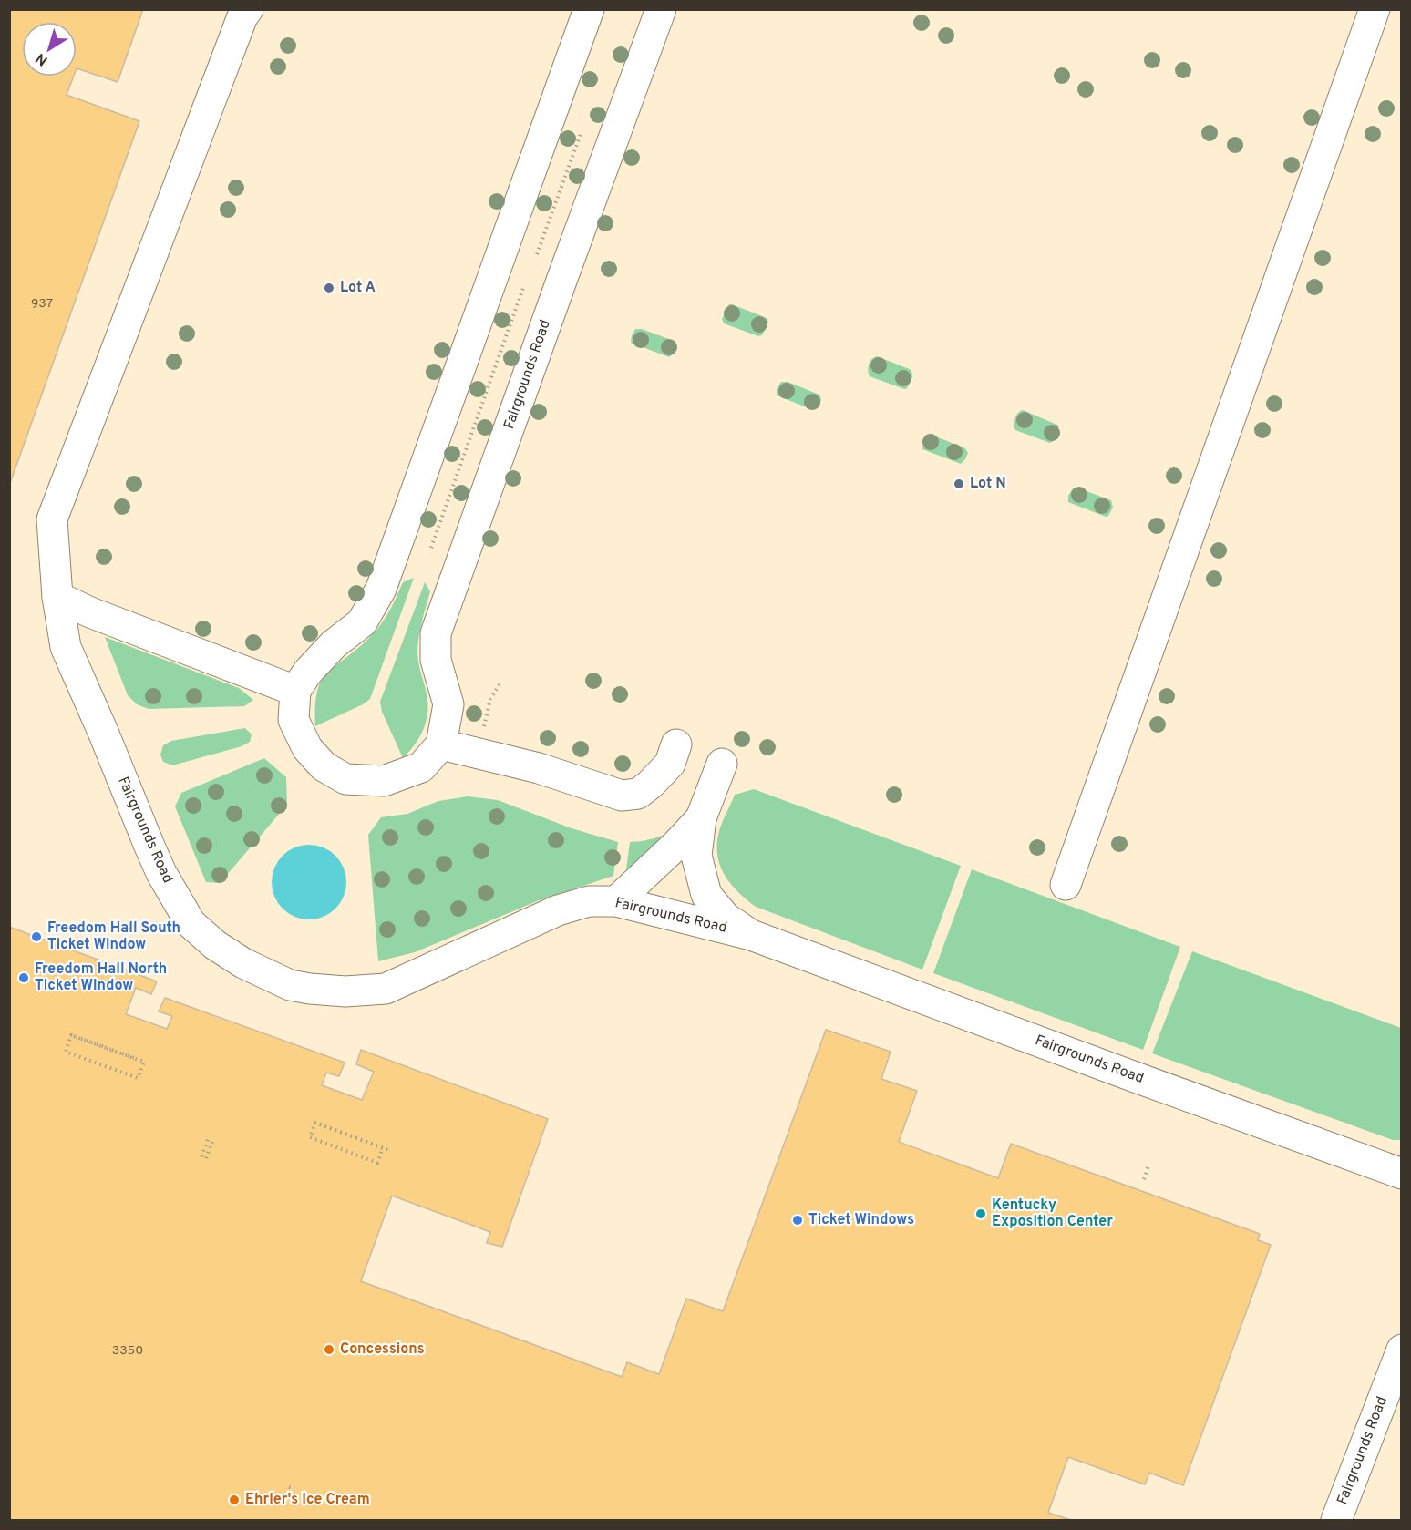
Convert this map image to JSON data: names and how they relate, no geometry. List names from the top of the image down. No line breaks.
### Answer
{"streets":{"street":["Fairgrounds Road"]},"places":["Lot A","Lot N","Freedom Hall South Ticket Window","Freedom Hall North Ticket Window","Kentucky Exposition Center","Ticket Windows","Concessions","Ehrler's Ice Cream"],"house_numbers":["937","3350"],"north":"bottom left"}
